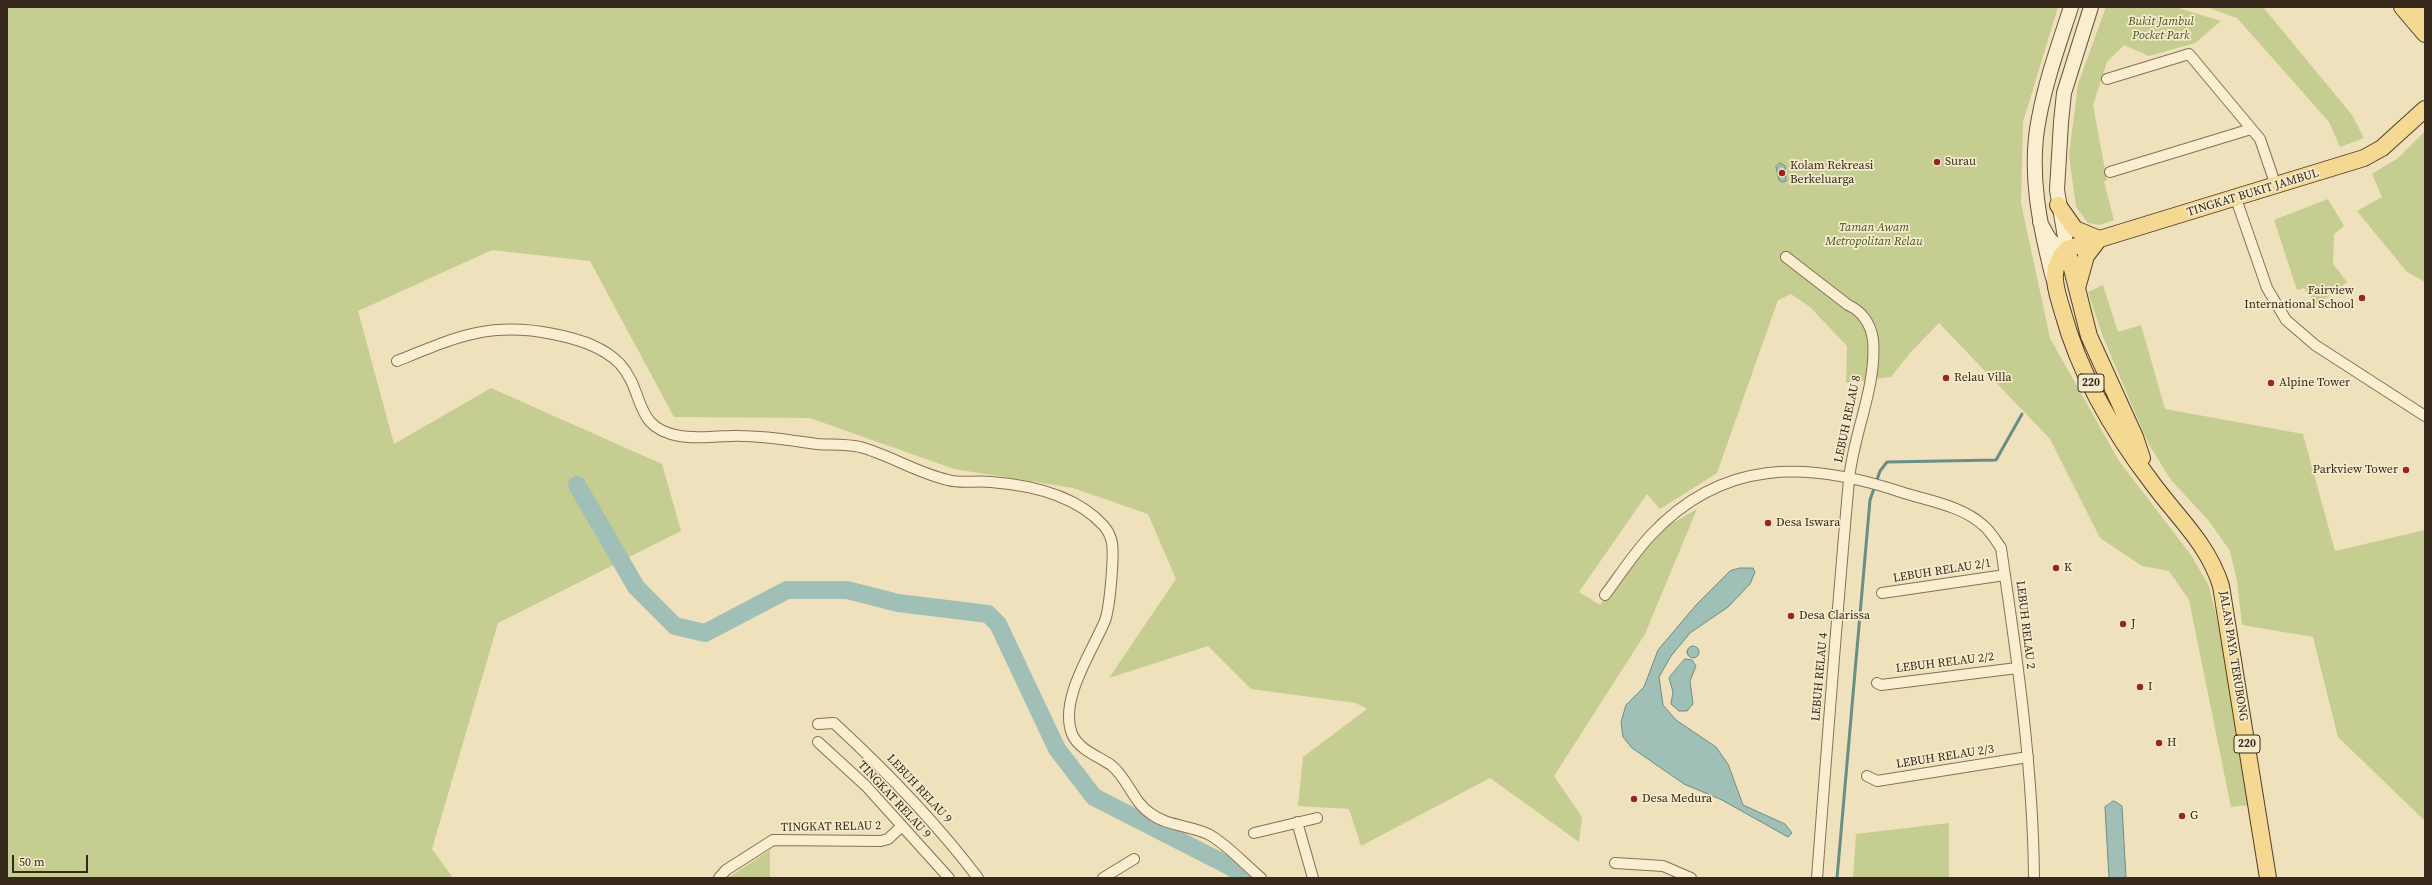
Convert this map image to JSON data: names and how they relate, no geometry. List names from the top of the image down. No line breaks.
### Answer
{"streets":{"main road":["TINGKAT BUKIT JAMBUL","220","JALAN PAYA TERUBONG"],"street":["LEBUH RELAU 8","LEBUH RELAU 2/1","LEBUH RELAU 2","LEBUH RELAU 2/2","LEBUH RELAU 4","LEBUH RELAU 2/3","LEBUH RELAU 9","TINGKAT RELAU 9","TINGKAT RELAU 2"]},"crossings":[["TINGKAT BUKIT JAMBUL","JALAN PAYA TERUBONG"],["LEBUH RELAU 8","LEBUH RELAU 2"],["LEBUH RELAU 8","LEBUH RELAU 4"],["LEBUH RELAU 2/1","LEBUH RELAU 2"],["LEBUH RELAU 2","LEBUH RELAU 2/2"],["LEBUH RELAU 2","LEBUH RELAU 4"],["LEBUH RELAU 2","LEBUH RELAU 2/3"],["TINGKAT RELAU 9","TINGKAT RELAU 2"]],"parks":["Bukit Jambul Pocket Park","Taman Awam Metropolitan Relau"],"places":["Surau","Kolam Rekreasi Berkeluarga","Fairview International School","Relau Villa","Alpine Tower","Parkview Tower","Desa Iswara","K","Desa Clarissa","J","I","H","Desa Medura","G"],"scale_bar":"50 m"}
